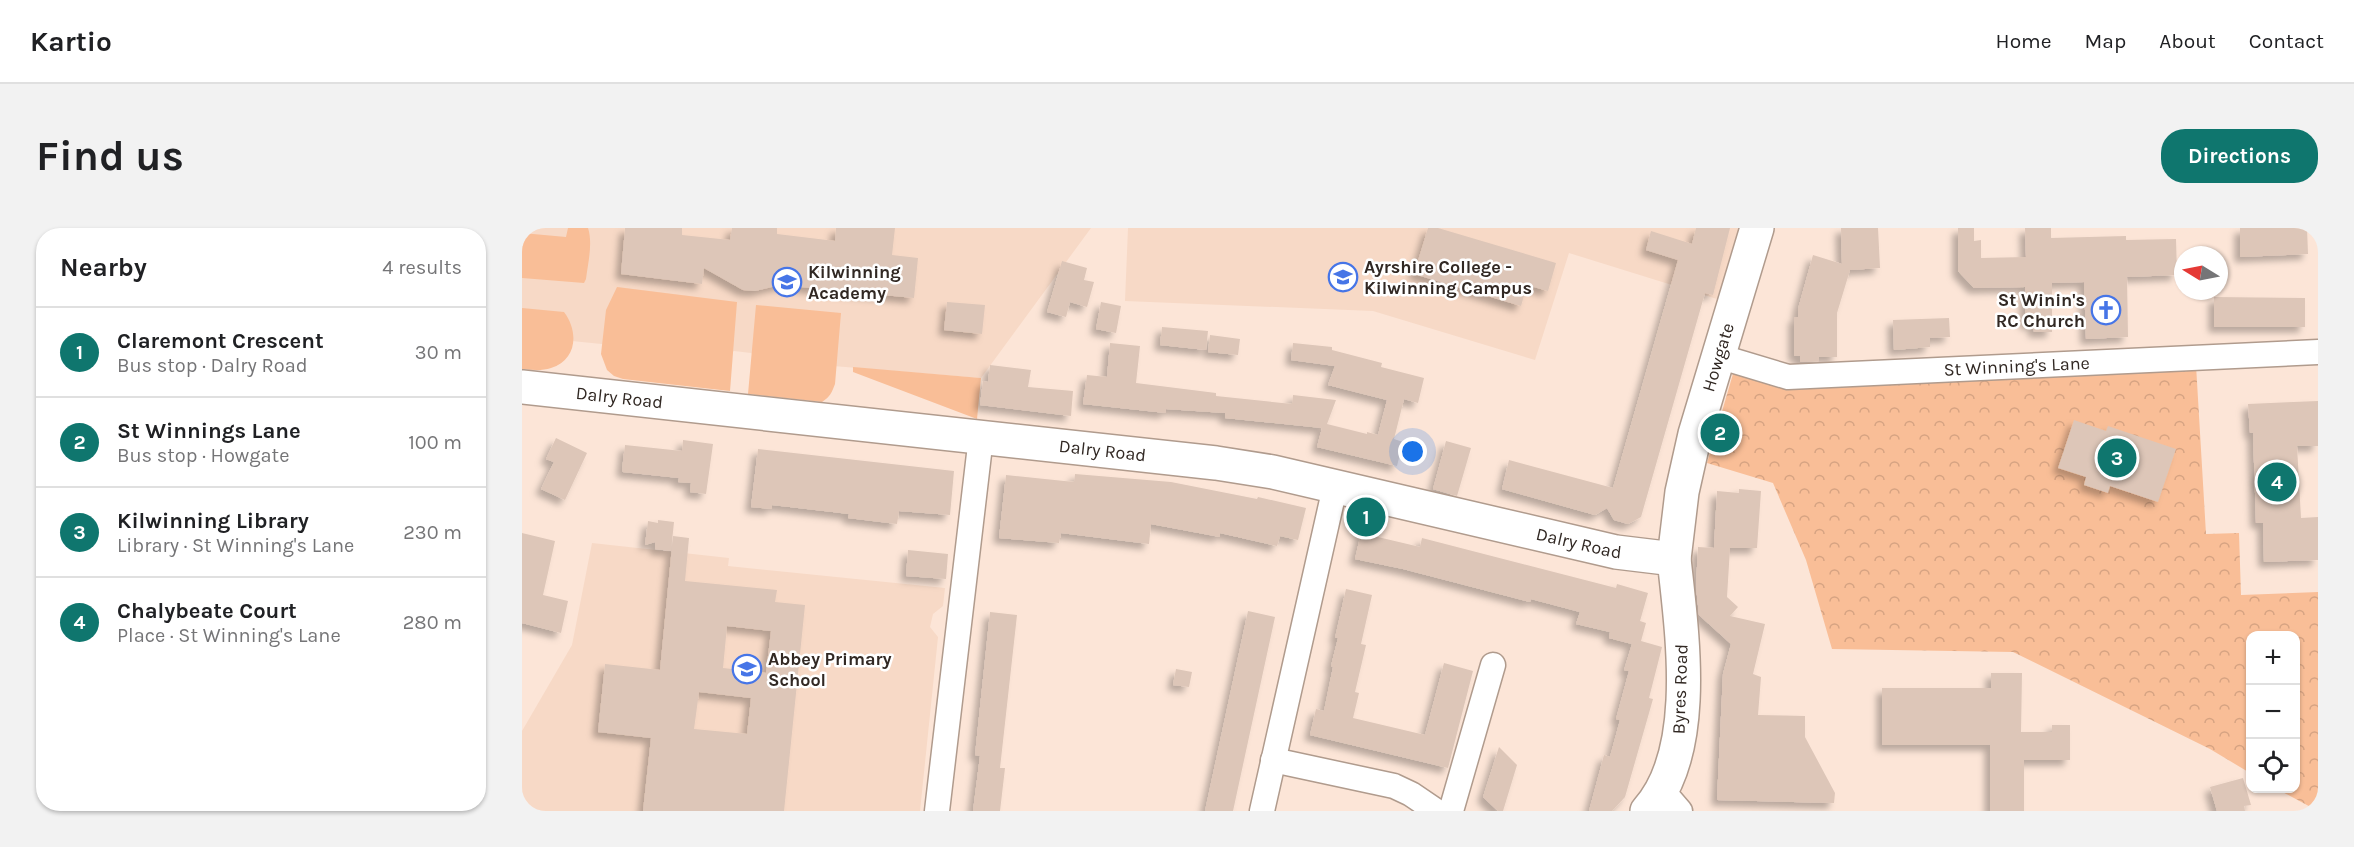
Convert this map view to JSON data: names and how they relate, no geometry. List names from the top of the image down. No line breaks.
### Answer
{"streets":{"main road":["Howgate","Dalry Road","Byres Road"],"street":["St Winning's Lane"]},"crossings":[["Howgate","St Winning's Lane"],["Howgate","Dalry Road"],["Howgate","Byres Road"],["Dalry Road","Byres Road"]],"places":{"school or university":["Ayrshire College - Kilwinning Campus","Kilwinning Academy","Abbey Primary School"],"church":["St Winin's RC Church"]},"north":"left","page":{"header":"Kartio","nav":["Home","Map","About","Contact"],"buttons":"Directions","title":"Find us","heading":["Nearby","4 results"],"list":[{"mark":"1","name":"Claremont Crescent","note":"Bus stop · Dalry Road","value":"30 m"},{"mark":"2","name":"St Winnings Lane","note":"Bus stop · Howgate","value":"100 m"},{"mark":"3","name":"Kilwinning Library","note":"Library · St Winning's Lane","value":"230 m"},{"mark":"4","name":"Chalybeate Court","note":"Place · St Winning's Lane","value":"280 m"}],"pins":["2","3","4","1"],"map_buttons":["+","−"]}}
